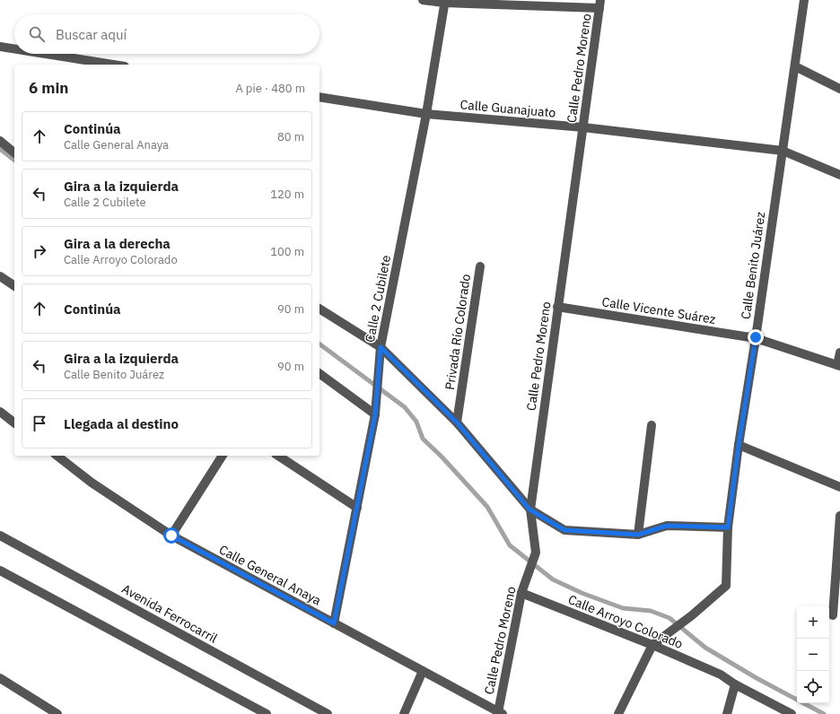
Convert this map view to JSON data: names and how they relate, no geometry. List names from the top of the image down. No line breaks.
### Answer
{"streets":{"street":["Calle Pedro Moreno","Calle Guanajuato","Calle Benito Juárez","Calle 2 Cubilete","Calle Vicente Suárez","Privada Río Colorado","Calle General Anaya","Avenida Ferrocarril","Calle Arroyo Colorado"]},"crossings":[["Calle Pedro Moreno","Calle Guanajuato"],["Calle Pedro Moreno","Calle Vicente Suárez"],["Calle Pedro Moreno","Calle General Anaya"],["Calle Pedro Moreno","Calle Arroyo Colorado"],["Calle Guanajuato","Calle Benito Juárez"],["Calle Guanajuato","Calle 2 Cubilete"],["Calle Benito Juárez","Calle Vicente Suárez"],["Calle Benito Juárez","Calle Arroyo Colorado"],["Calle 2 Cubilete","Calle General Anaya"]],"page":{"search":"Buscar aquí","heading":["6 min","A pie · 480 m"],"list":[["Continúa","Calle General Anaya","80 m"],["Gira a la izquierda","Calle 2 Cubilete","120 m"],["Gira a la derecha","Calle Arroyo Colorado","100 m"],["Continúa","90 m"],["Gira a la izquierda","Calle Benito Juárez","90 m"],"Llegada al destino"],"map_buttons":["+","−"]}}
